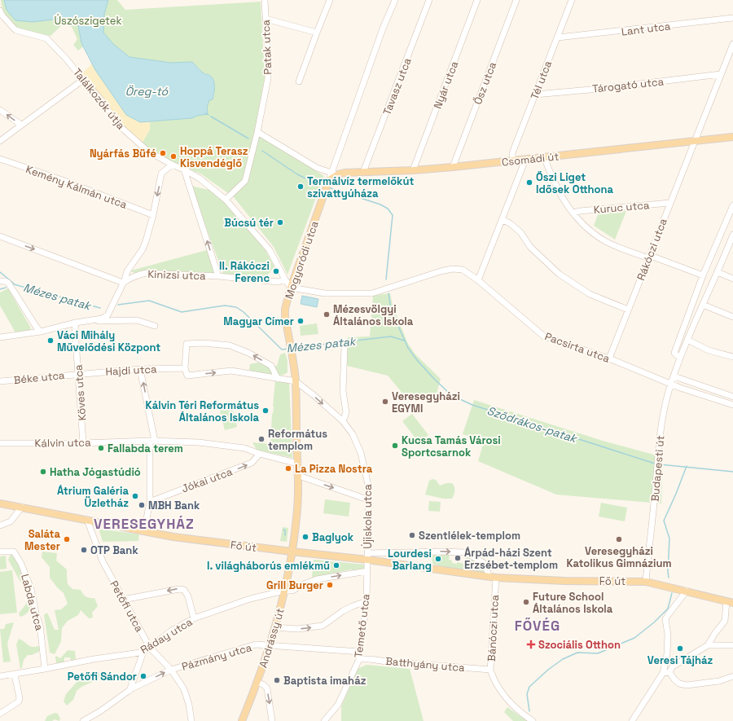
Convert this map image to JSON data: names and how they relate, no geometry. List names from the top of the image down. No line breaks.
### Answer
{"streets":{"main road":["Csomádi út","Mogyoródi utca","Fő út","Andrássy út"],"street":["Lant utca","Patak utca","Tél utca","Ősz utca","Nyár utca","Tárogató utca","Tavasz utca","Találkozók útja","Kemény Kálmán utca","Kuruc utca","Rákóczi utca","Kinizsi utca","Pacsirta utca","Hajdi utca","Béke utca","Köves utca","Kálvin utca","Budapesti út","Jókai utca","Újiskola utca","Labda utca","Petőfi utca","Temető utca","Bánóczi utca","Ráday utca","Pázmány utca","Batthyány utca"]},"crossings":[["Lant utca","Tél utca"],["Patak utca","Találkozók útja"],["Tél utca","Tárogató utca"],["Tél utca","Csomádi út"],["Ősz utca","Csomádi út"],["Nyár utca","Csomádi út"],["Tárogató utca","Rákóczi utca"],["Tavasz utca","Csomádi út"],["Találkozók útja","Mogyoródi utca"],["Találkozók útja","Kinizsi utca"],["Találkozók útja","Pacsirta utca"],["Csomádi út","Rákóczi utca"],["Csomádi út","Mogyoródi utca"],["Kuruc utca","Rákóczi utca"],["Rákóczi utca","Pacsirta utca"],["Mogyoródi utca","Pacsirta utca"],["Mogyoródi utca","Kálvin utca"],["Mogyoródi utca","Újiskola utca"],["Mogyoródi utca","Fő út"],["Mogyoródi utca","Andrássy út"],["Pacsirta utca","Budapesti út"],["Hajdi utca","Béke utca"],["Hajdi utca","Köves utca"],["Béke utca","Köves utca"],["Köves utca","Kálvin utca"],["Kálvin utca","Jókai utca"],["Budapesti út","Fő út"],["Újiskola utca","Fő út"],["Újiskola utca","Temető utca"],["Fő út","Petőfi utca"],["Fő út","Temető utca"],["Fő út","Bánóczi utca"],["Fő út","Andrássy út"],["Labda utca","Ráday utca"],["Petőfi utca","Ráday utca"],["Petőfi utca","Pázmány utca"],["Temető utca","Ráday utca"],["Temető utca","Pázmány utca"],["Temető utca","Batthyány utca"],["Bánóczi utca","Batthyány utca"],["Ráday utca","Andrássy út"],["Andrássy út","Pázmány utca"]],"one_way":["Jókai utca"],"districts":["VERESEGYHÁZ","FŐVÉG"],"water":["Öreg-tó","Mézes patak","Sződrákos-patak"],"parks":["Úszószigetek"],"places":{"other":["Nyárfás Büfé","Hoppá Terasz Kisvendéglő","Őszi Liget Idősek Otthona","Termálvíz termelőkút szivattyúháza","Búcsú tér","II. Rákóczi Ferenc","Mézesvölgyi Általános Iskola","Magyar Címer","Váci Mihály Művelődési Központ","Veresegyházi EGYMI","Kálvin Téri Református Általános Iskola","Református templom","Kucsa Tamás Városi Sportcsarnok","Fallabda terem","La Pizza Nostra","Hatha Jógastúdió","Átrium Galéria Üzletház","MBH Bank","Szentlélek-templom","Baglyok","Saláta Mester","Veresegyházi Katolikus Gimnázium","OTP Bank","Árpád-házi Szent Erzsébet-templom","Lourdesi Barlang","I. világháborús emlékmű","Grill Burger","Future School Általános Iskola","Veresi Tájház","Petőfi Sándor","Baptista imaház"],"health":["Szociális Otthon"]}}
